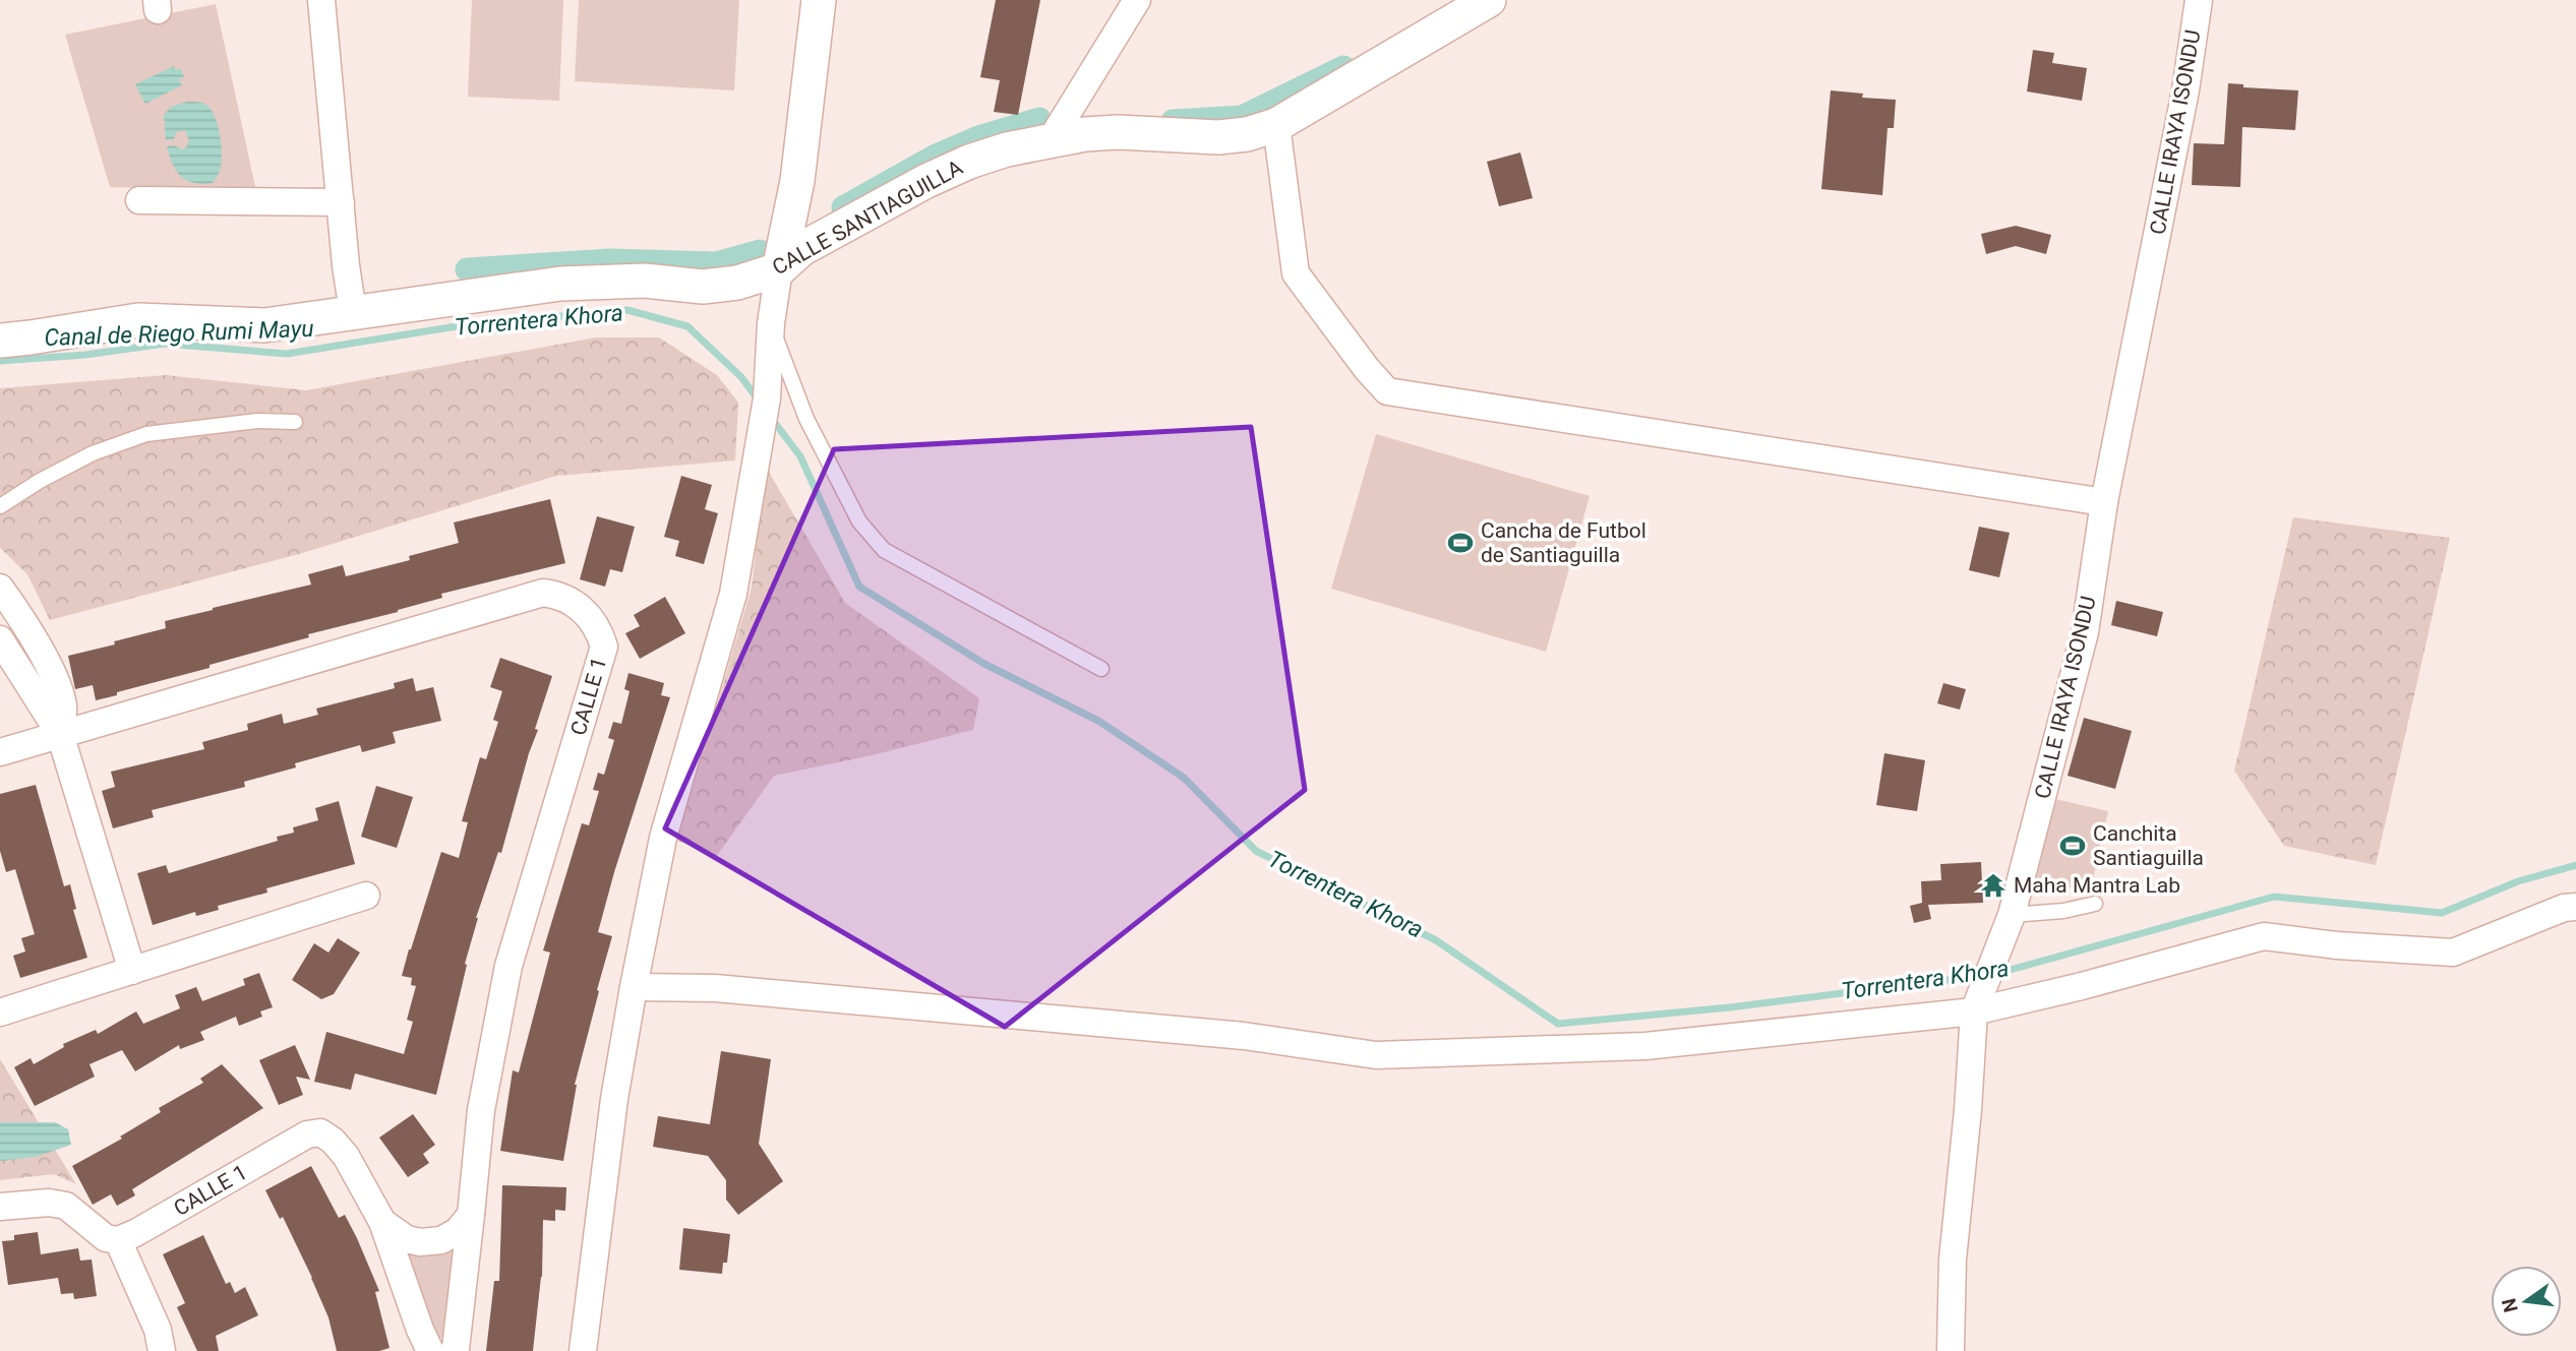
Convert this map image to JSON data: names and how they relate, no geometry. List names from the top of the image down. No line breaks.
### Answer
{"streets":{"street":["CALLE IRAYA ISONDU","CALLE SANTIAGUILLA","CALLE 1"]},"water":["Torrentera Khora","Canal de Riego Rumi Mayu"],"places":{"sports":["Cancha de Futbol de Santiaguilla","Canchita Santiaguilla"],"temple":["Maha Mantra Lab"]},"north":"left"}
